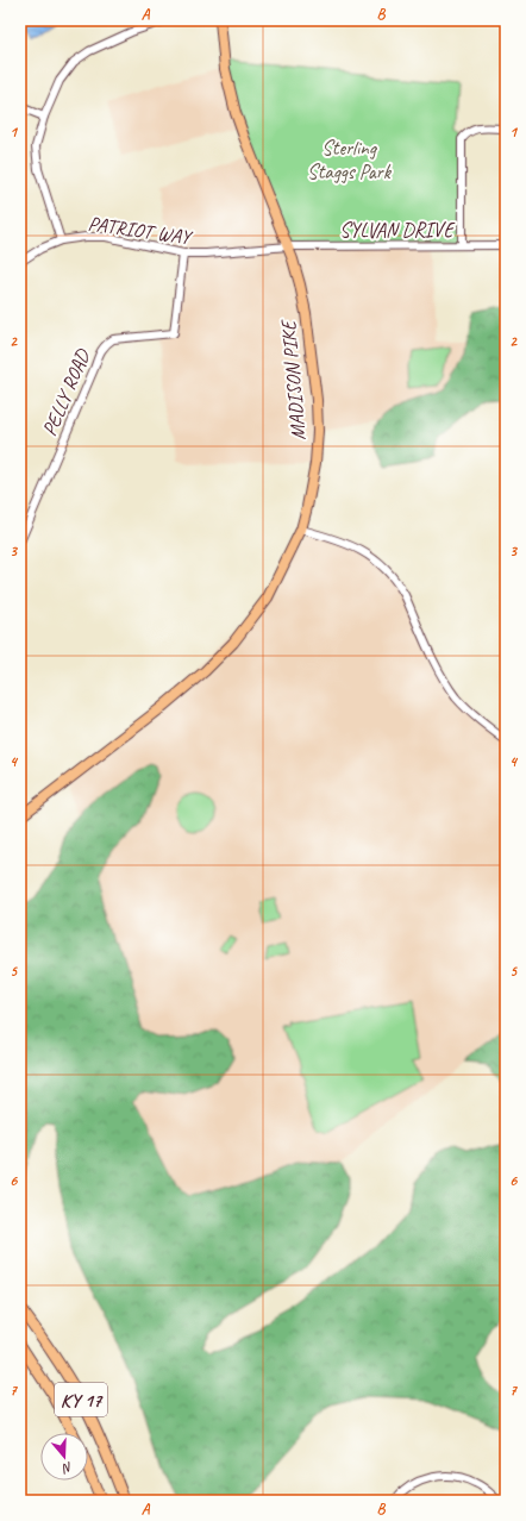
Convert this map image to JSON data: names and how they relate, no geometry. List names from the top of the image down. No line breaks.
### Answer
{"streets":{"main road":["MADISON PIKE","KY 17"],"street":["PATRIOT WAY","SYLVAN DRIVE","PELLY ROAD"]},"crossings":[["PATRIOT WAY","SYLVAN DRIVE"],["PATRIOT WAY","MADISON PIKE"],["PATRIOT WAY","PELLY ROAD"],["SYLVAN DRIVE","MADISON PIKE"]],"parks":["Sterling Staggs Park"],"north":"bottom","grid":{"columns":["A","B"],"rows":["1","2","3","4","5","6","7"]}}
